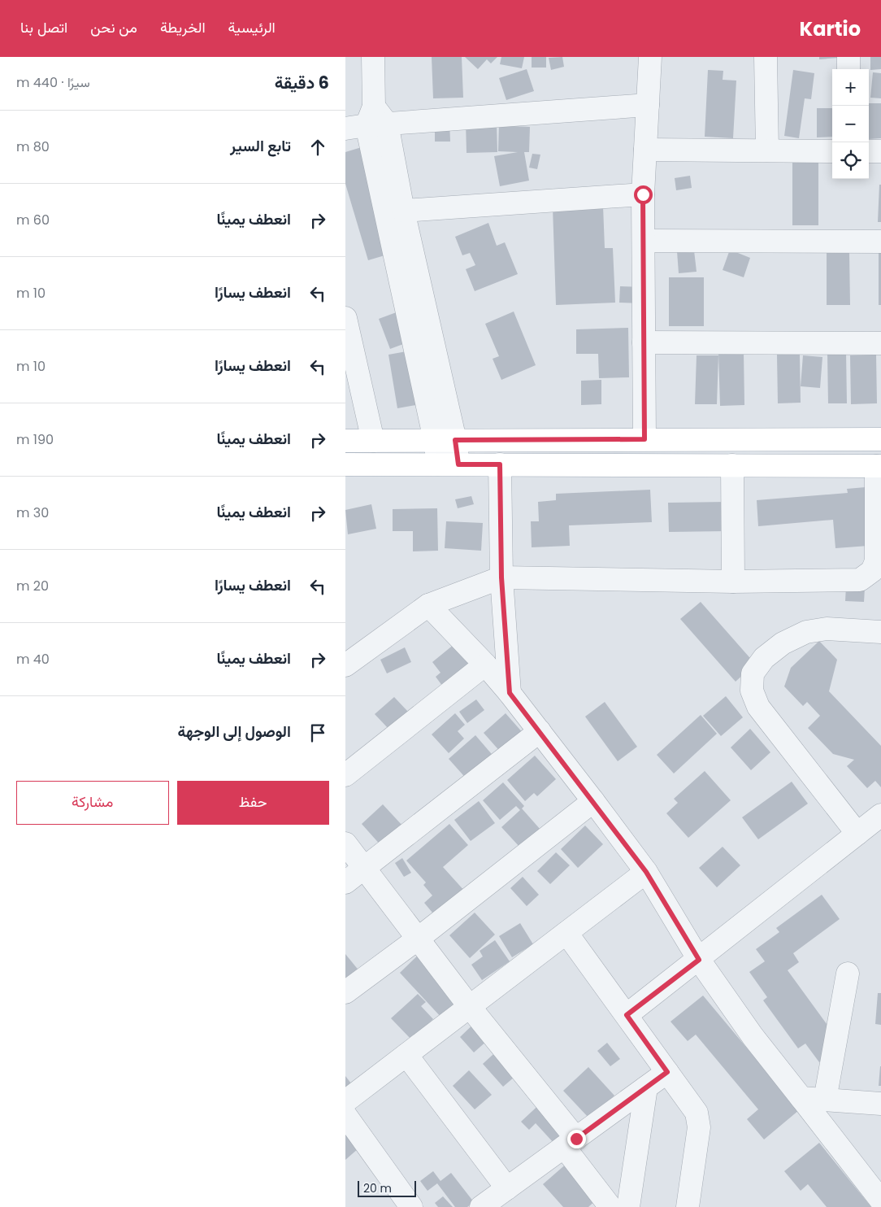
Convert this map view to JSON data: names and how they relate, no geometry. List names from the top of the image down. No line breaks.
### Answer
{"scale_bar":"20 m","page":{"header":"Kartio","nav":["الرئيسية","الخريطة","من نحن","اتصل بنا"],"heading":["6 دقيقة","سيرًا · 440 m"],"map_buttons":["+","−"],"list":[["تابع السير","80 m"],["انعطف يمينًا","60 m"],["انعطف يسارًا","10 m"],["انعطف يسارًا","10 m"],["انعطف يمينًا","190 m"],["انعطف يمينًا","30 m"],["انعطف يسارًا","20 m"],["انعطف يمينًا","40 m"],"الوصول إلى الوجهة"],"buttons":["حفظ","مشاركة"],"scale":"20 m"}}
